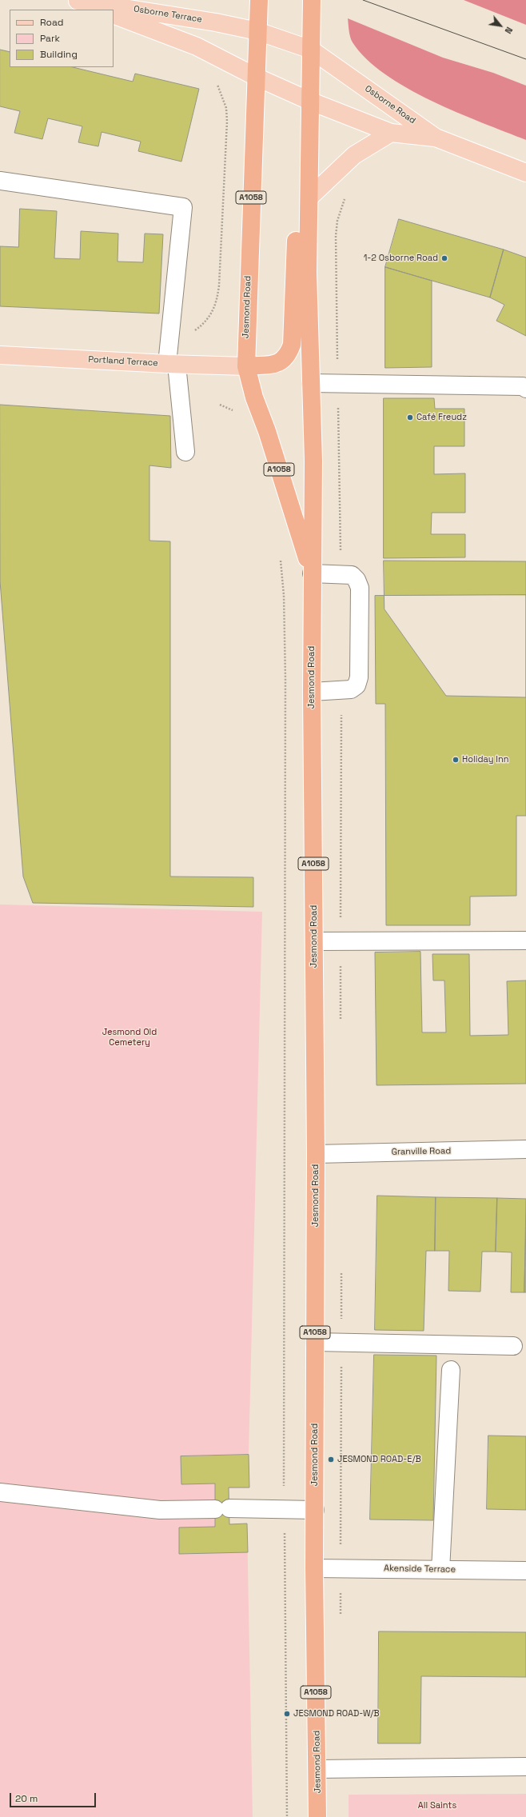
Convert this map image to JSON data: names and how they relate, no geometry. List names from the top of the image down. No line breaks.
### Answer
{"streets":{"highway":["A1058","Jesmond Road"],"main road":["Osborne Terrace","Osborne Road","Portland Terrace"],"street":["Granville Road","Akenside Terrace"]},"crossings":[["Osborne Terrace","Osborne Road"],["Osborne Terrace","A1058"],["Osborne Terrace","Jesmond Road"],["Osborne Road","A1058"],["Osborne Road","Jesmond Road"],["A1058","Jesmond Road"],["A1058","Portland Terrace"],["Jesmond Road","Portland Terrace"],["Jesmond Road","Granville Road"],["Jesmond Road","Akenside Terrace"]],"parks":["Jesmond Old Cemetery","All Saints"],"places":["1-2 Osborne Road","Café Freudz","Holiday Inn","JESMOND ROAD-E/B","JESMOND ROAD-W/B"],"legend":["Road","Park","Building"],"scale_bar":"20 m","north":"bottom right"}
